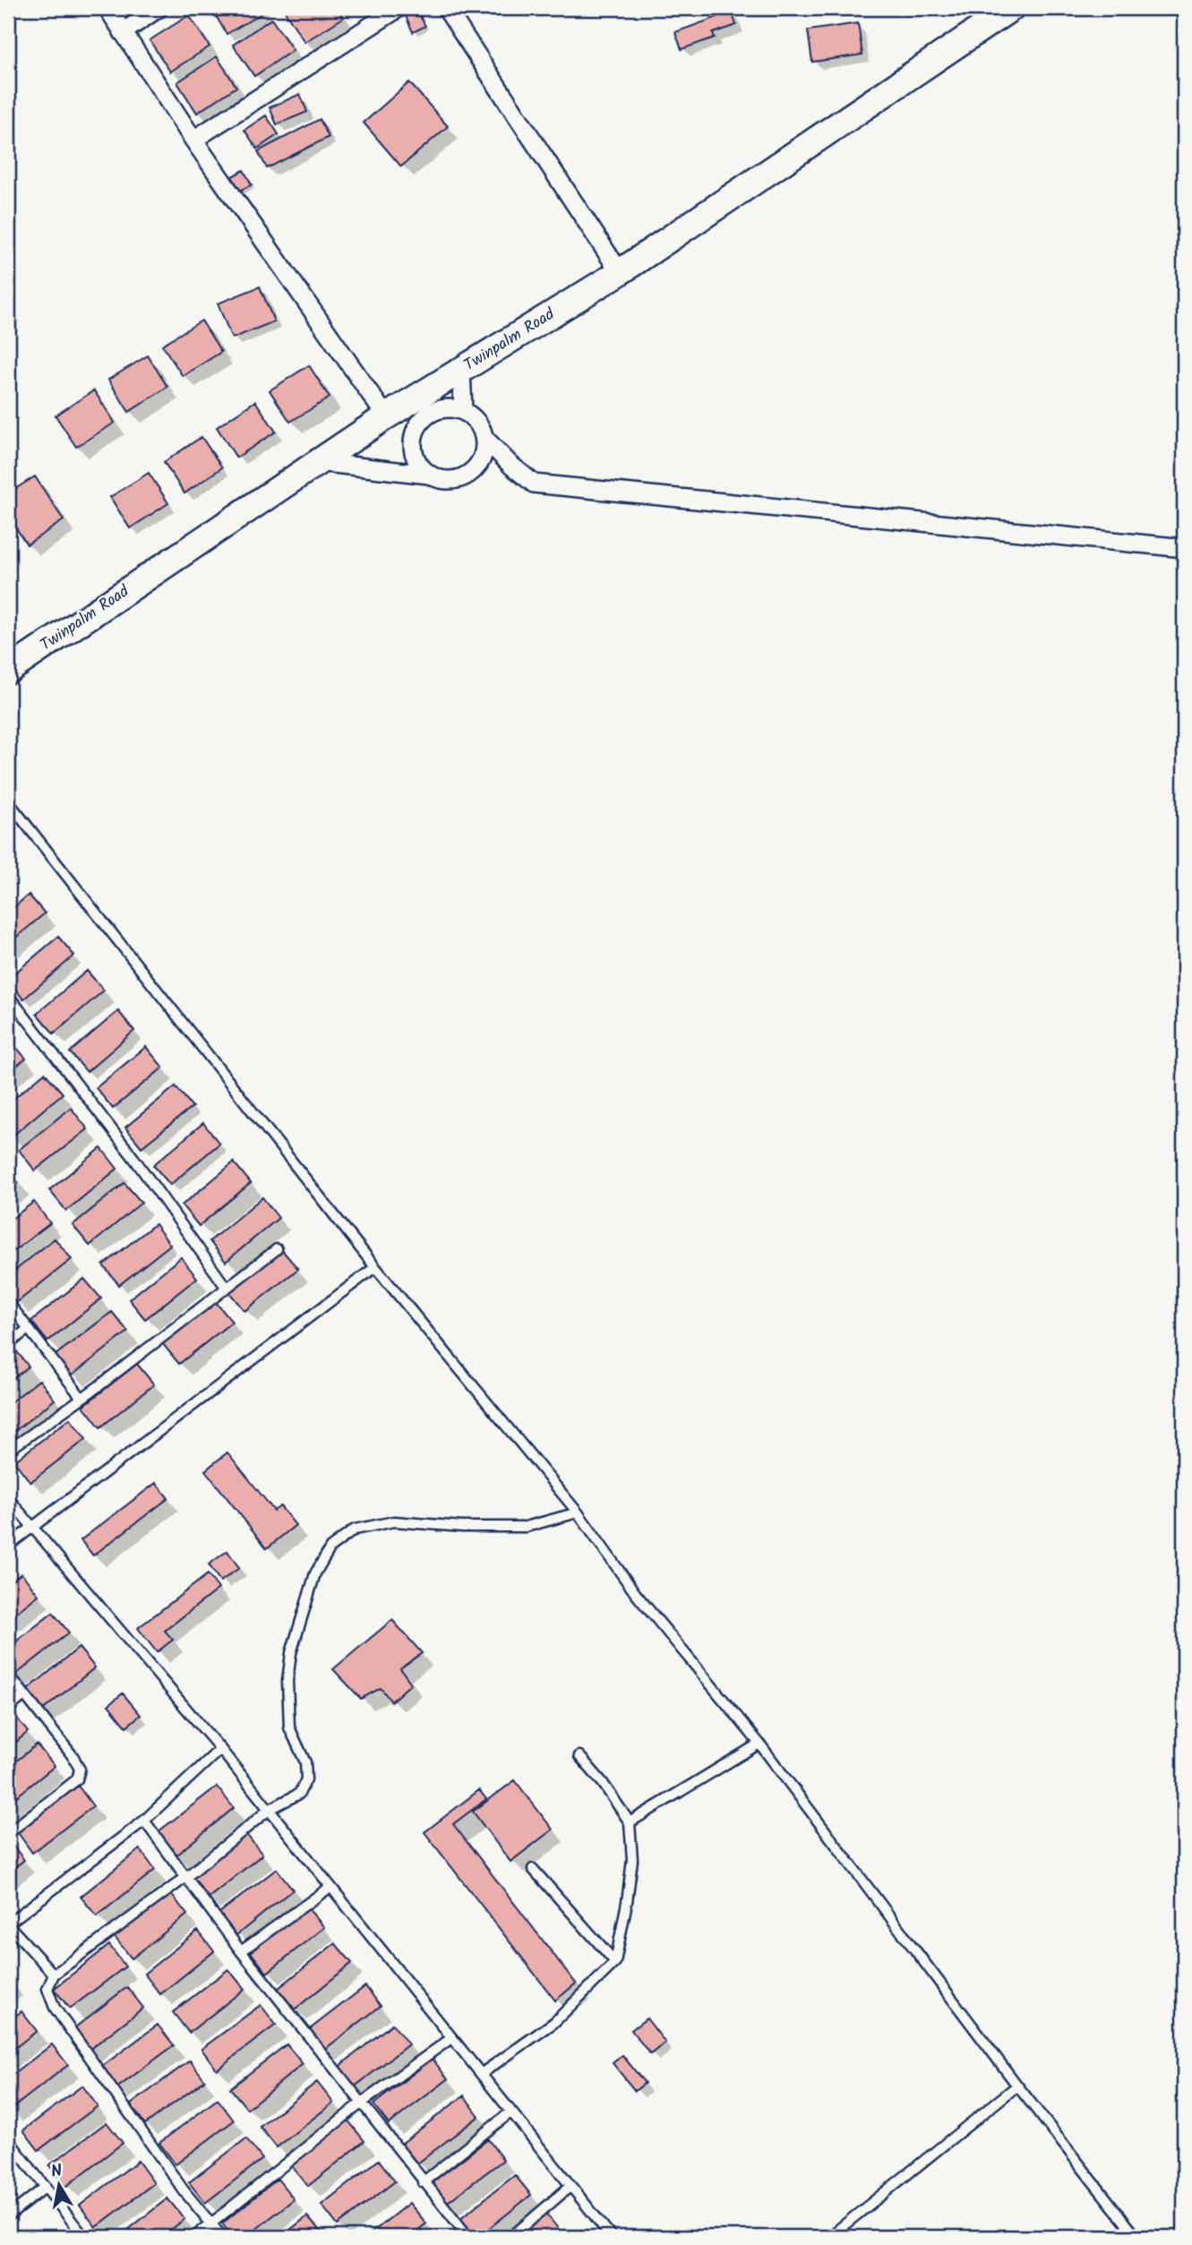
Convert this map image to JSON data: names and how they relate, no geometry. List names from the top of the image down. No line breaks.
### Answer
{"streets":{"main road":["Twinpalm Road"]},"north":"top"}
